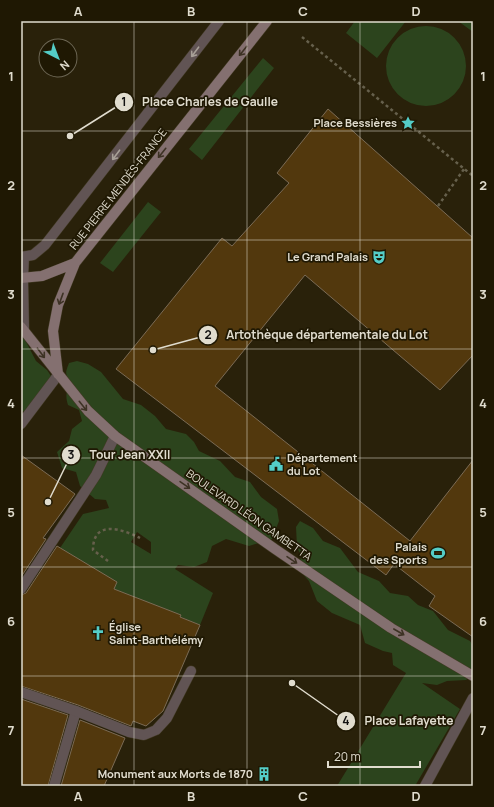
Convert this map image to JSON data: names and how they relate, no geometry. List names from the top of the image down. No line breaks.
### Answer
{"streets":{"main road":["RUE PIERRE MENDÈS-FRANCE","BOULEVARD LÉON GAMBETTA"]},"crossings":[["RUE PIERRE MENDÈS-FRANCE","BOULEVARD LÉON GAMBETTA"]],"one_way":["RUE PIERRE MENDÈS-FRANCE","BOULEVARD LÉON GAMBETTA"],"places":{"place":["Place Bessières"],"other":["Place Charles de Gaulle","Artothèque départementale du Lot","Tour Jean XXII","Place Lafayette"],"theatre":["Le Grand Palais"],"public building":["Département du Lot"],"sports":["Palais des Sports"],"church":["Église Saint-Barthélémy"],"building":["Monument aux Morts de 1870"]},"scale_bar":"20 m","north":"bottom right","grid":{"columns":["A","B","C","D"],"rows":["1","2","3","4","5","6","7"]}}
